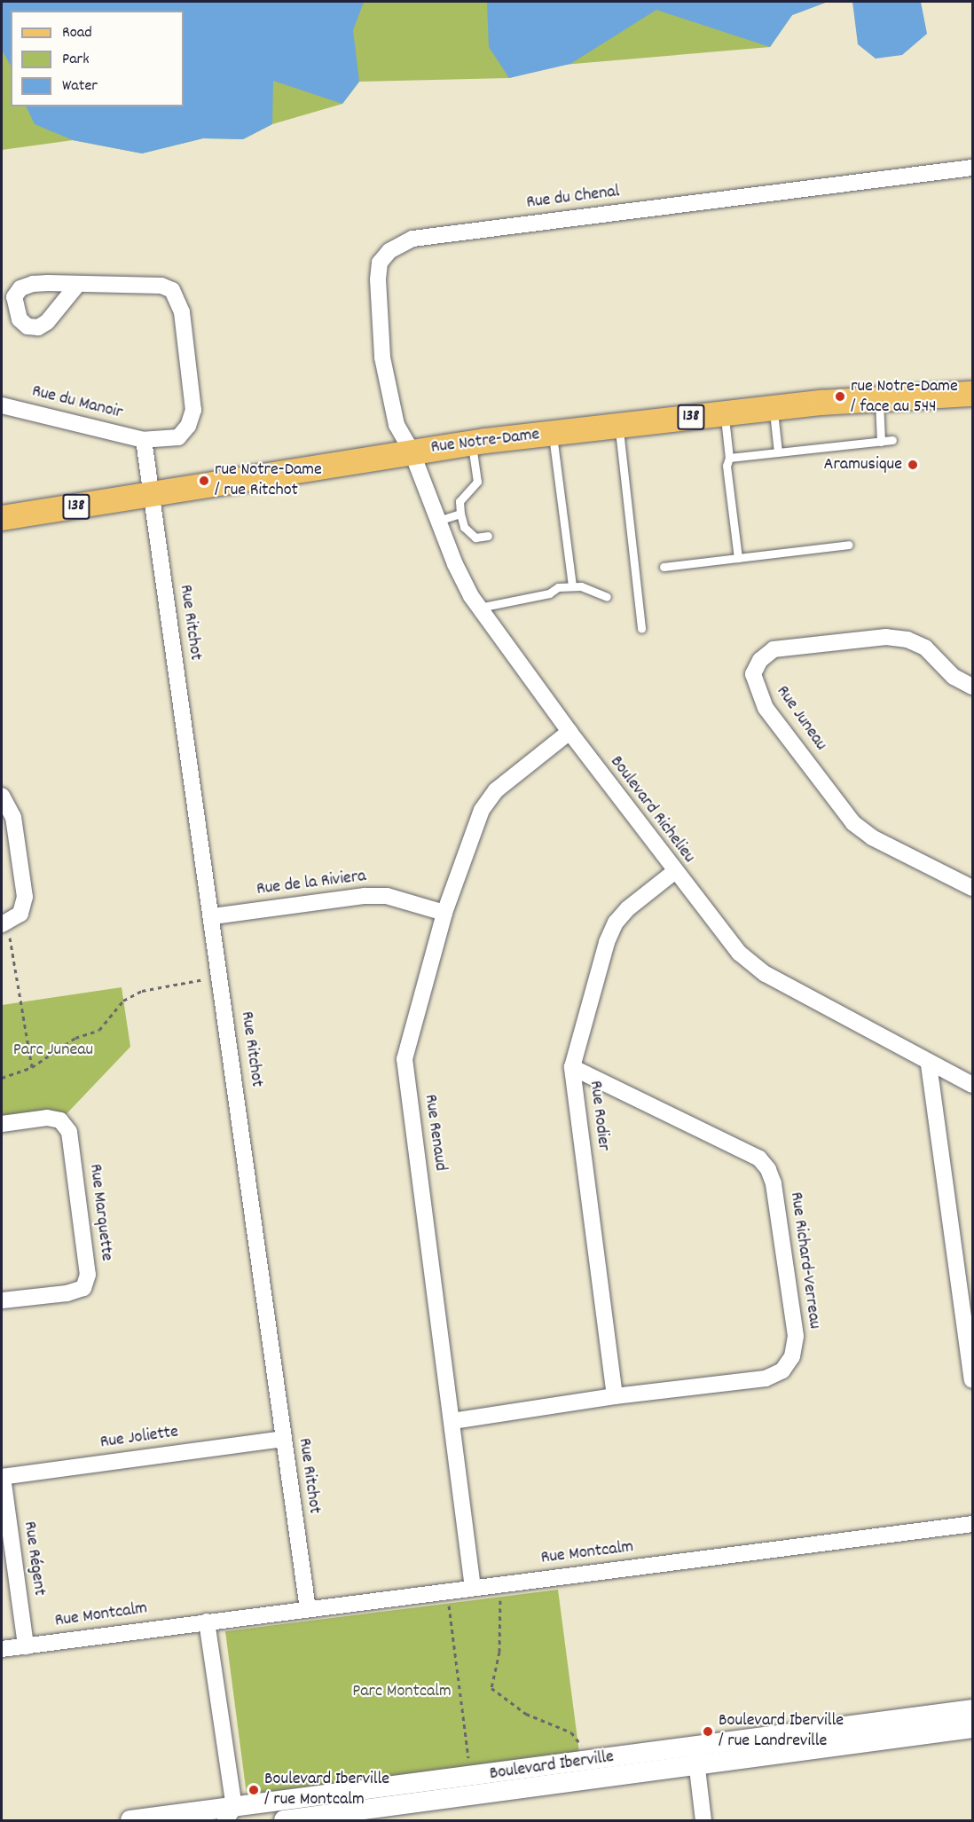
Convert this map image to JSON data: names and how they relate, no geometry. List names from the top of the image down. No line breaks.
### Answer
{"streets":{"main road":["138","Rue Notre-Dame"],"street":["Rue du Chenal","Rue du Manoir","Rue Ritchot","Rue Juneau","Boulevard Richelieu","Rue de la Riviera","Rue Rodier","Rue Renaud","Rue Marquette","Rue Richard-Verreau","Rue Joliette","Rue Montcalm","Rue Régent","Boulevard Iberville"]},"crossings":[["Rue du Chenal","Rue Notre-Dame"],["Rue du Chenal","Boulevard Richelieu"],["Rue du Manoir","Rue Ritchot"],["Rue Notre-Dame","Rue Ritchot"],["Rue Notre-Dame","Boulevard Richelieu"],["Rue Ritchot","Rue de la Riviera"],["Rue Ritchot","Rue Joliette"],["Rue Ritchot","Rue Montcalm"],["Boulevard Richelieu","Rue Rodier"],["Boulevard Richelieu","Rue Renaud"],["Rue de la Riviera","Rue Renaud"],["Rue Rodier","Rue Richard-Verreau"],["Rue Renaud","Rue Richard-Verreau"],["Rue Renaud","Rue Montcalm"],["Rue Joliette","Rue Régent"],["Rue Montcalm","Rue Régent"]],"parks":["Parc Juneau","Parc Montcalm"],"places":["rue Notre-Dame / face au 544","Aramusique","rue Notre-Dame / rue Ritchot","Boulevard Iberville / rue Landreville","Boulevard Iberville / rue Montcalm"],"legend":["Road","Park","Water"]}
